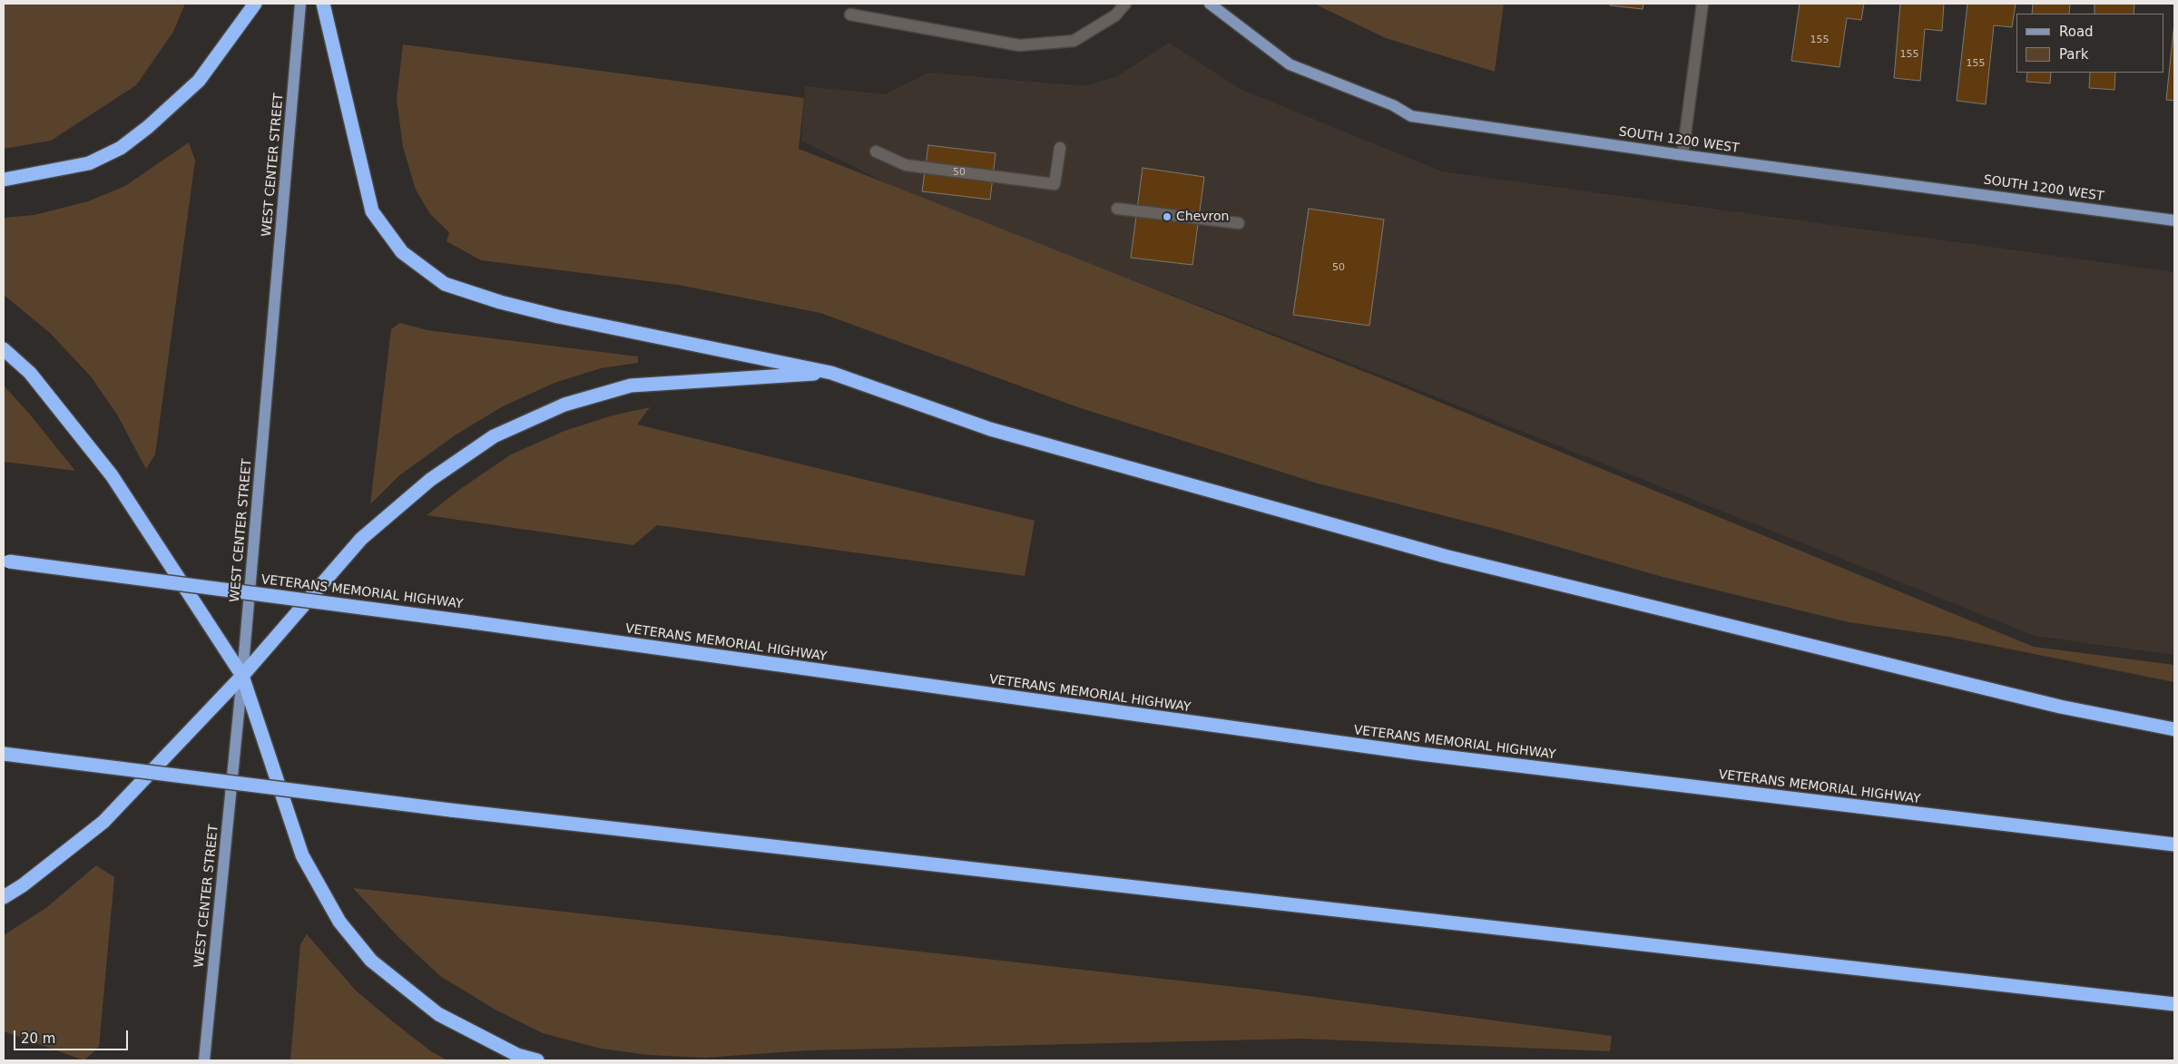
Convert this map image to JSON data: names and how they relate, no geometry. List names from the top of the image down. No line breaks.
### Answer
{"streets":{"highway":["VETERANS MEMORIAL HIGHWAY"],"main road":["SOUTH 1200 WEST","WEST CENTER STREET"]},"places":["Chevron"],"house_numbers":["155","155","155","50","50"],"legend":["Road","Park"],"scale_bar":"20 m"}
